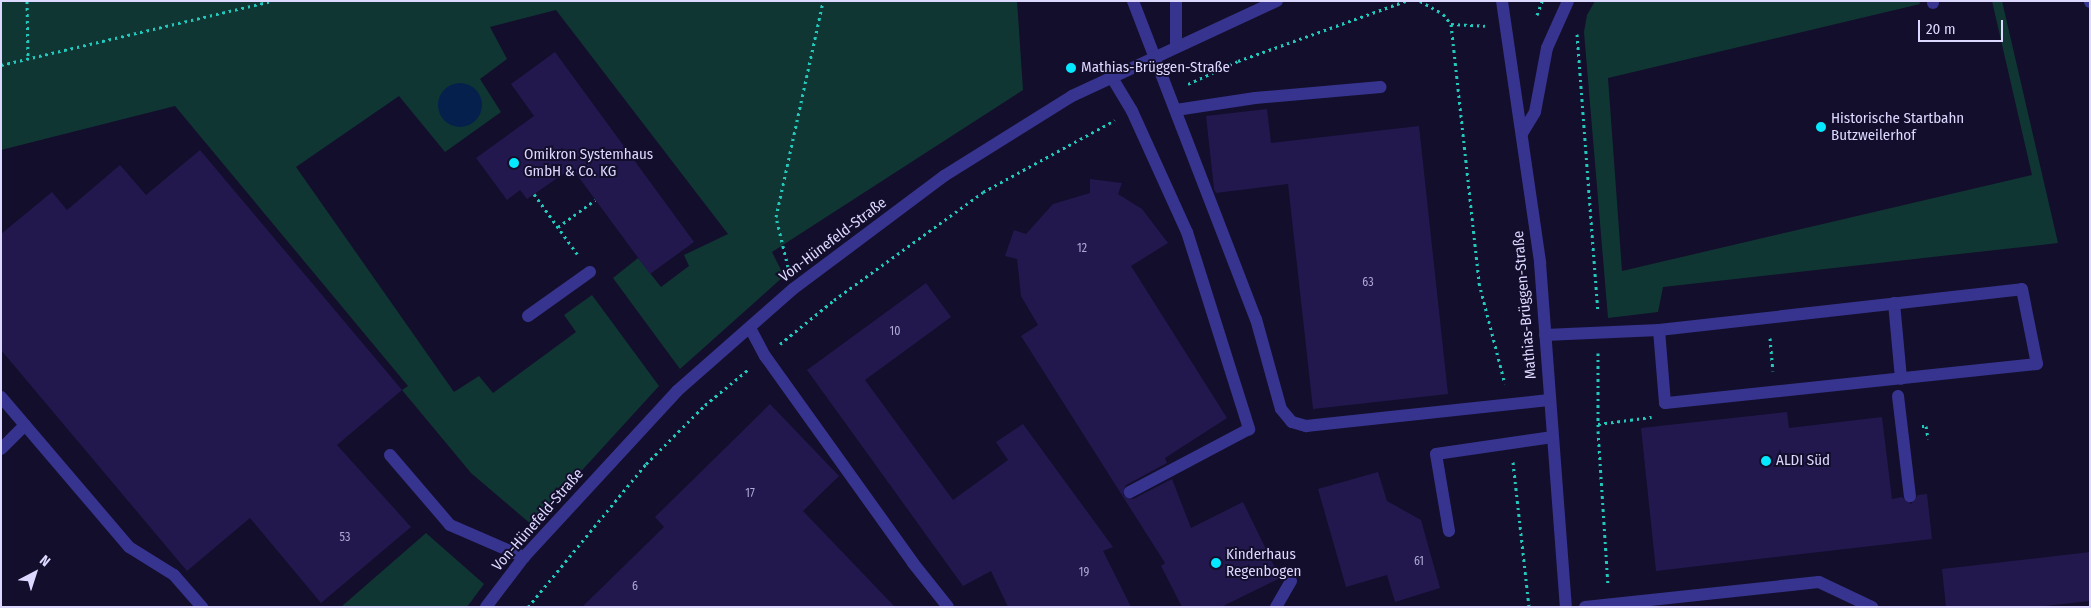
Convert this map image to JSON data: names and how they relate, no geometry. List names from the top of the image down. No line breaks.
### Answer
{"streets":{"street":["Von-Hünefeld-Straße","Mathias-Brüggen-Straße"]},"places":["Mathias-Brüggen-Straße","Historische Startbahn Butzweilerhof","Omikron Systemhaus GmbH & Co. KG","ALDI Süd","Kinderhaus Regenbogen"],"house_numbers":["12","63","10","17","53","61","19","6"],"scale_bar":"20 m","north":"top right"}
